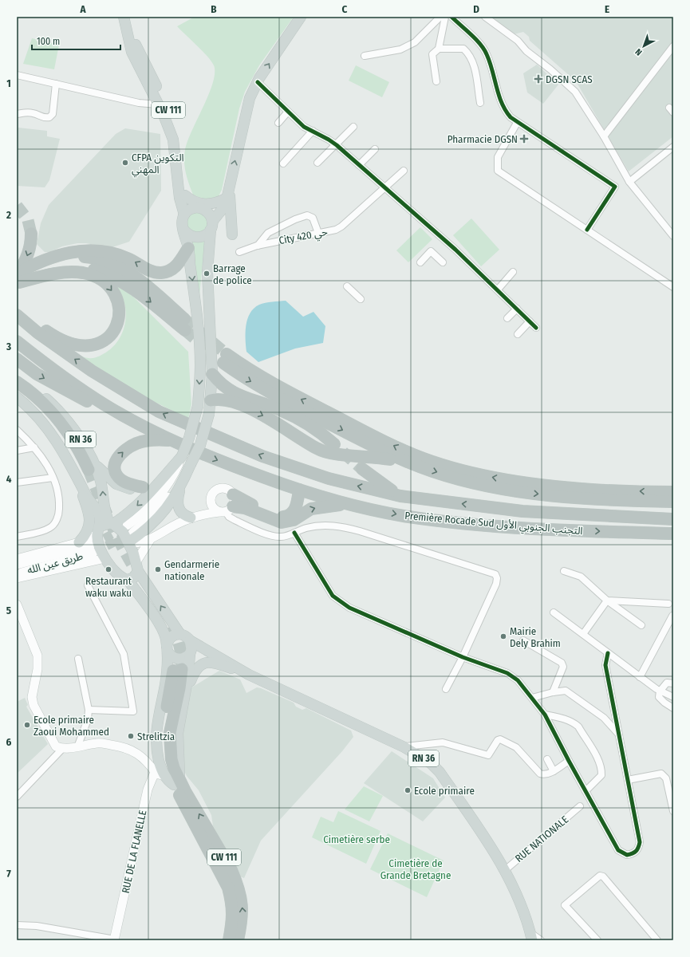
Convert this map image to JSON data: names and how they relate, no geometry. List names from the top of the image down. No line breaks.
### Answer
{"streets":{"highway":["CW 111","Première Rocade Sud التجنب الجنوبي الأول"],"main road":["RN 36"],"street":["City 420 حي","طريق عين الله","RUE NATIONALE","RUE DE LA FLANELLE"]},"crossings":[["RN 36","RUE NATIONALE"]],"parks":["Cimetière serbe","Cimetière de Grande Bretagne"],"places":{"health":["DGSN SCAS","Pharmacie DGSN"],"other":["CFPA التكوين المهني","Barrage de police","Restaurant waku waku","Gendarmerie nationale","Mairie Dely Brahim","Ecole primaire Zaoui Mohammed","Strelitzia","Ecole primaire"]},"scale_bar":"100 m","north":"bottom left","grid":{"columns":["A","B","C","D","E"],"rows":["1","2","3","4","5","6","7"]}}
